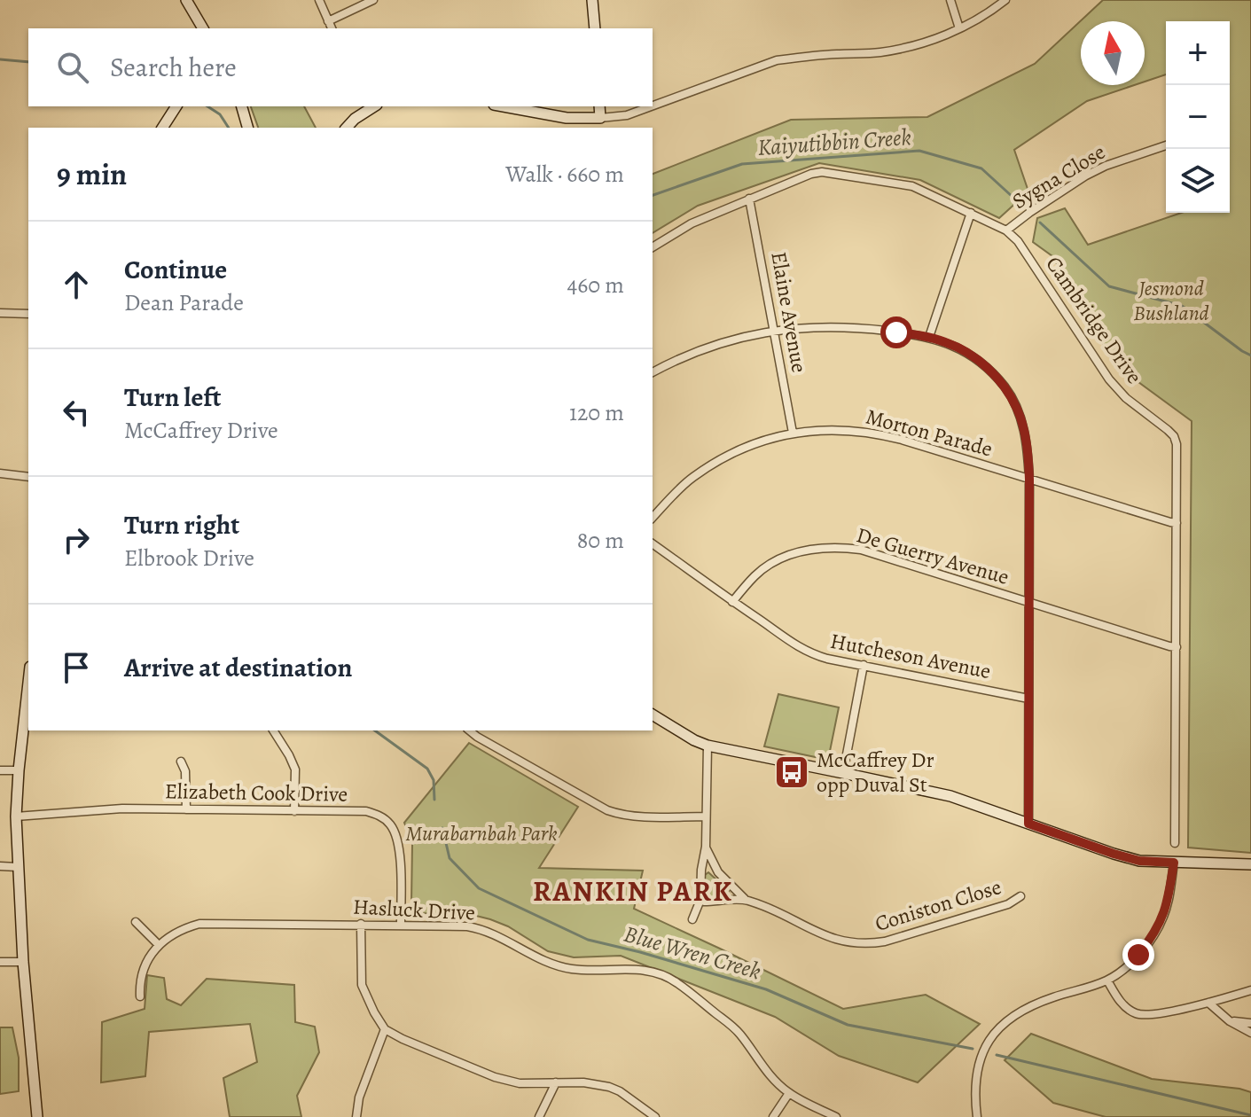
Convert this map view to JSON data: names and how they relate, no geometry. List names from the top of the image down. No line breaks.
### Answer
{"streets":{"street":["Sygna Close","Elaine Avenue","Cambridge Drive","Morton Parade","De Guerry Avenue","Hutcheson Avenue","Elizabeth Cook Drive","Coniston Close","Hasluck Drive"]},"crossings":[["Sygna Close","Cambridge Drive"],["Elaine Avenue","Cambridge Drive"],["Elaine Avenue","Morton Parade"],["Cambridge Drive","Morton Parade"],["Cambridge Drive","De Guerry Avenue"],["De Guerry Avenue","Hutcheson Avenue"],["Elizabeth Cook Drive","Hasluck Drive"]],"districts":["RANKIN PARK"],"water":["Kaiyutibbin Creek","Blue Wren Creek"],"parks":["Jesmond Bushland","Murabarnbah Park"],"places":{"bus stop":["McCaffrey Dr opp Duval St"]},"north":"top","page":{"map_buttons":["+","−"],"search":"Search here","heading":["9 min","Walk · 660 m"],"list":[["Continue","Dean Parade","460 m"],["Turn left","McCaffrey Drive","120 m"],["Turn right","Elbrook Drive","80 m"],"Arrive at destination"]}}
